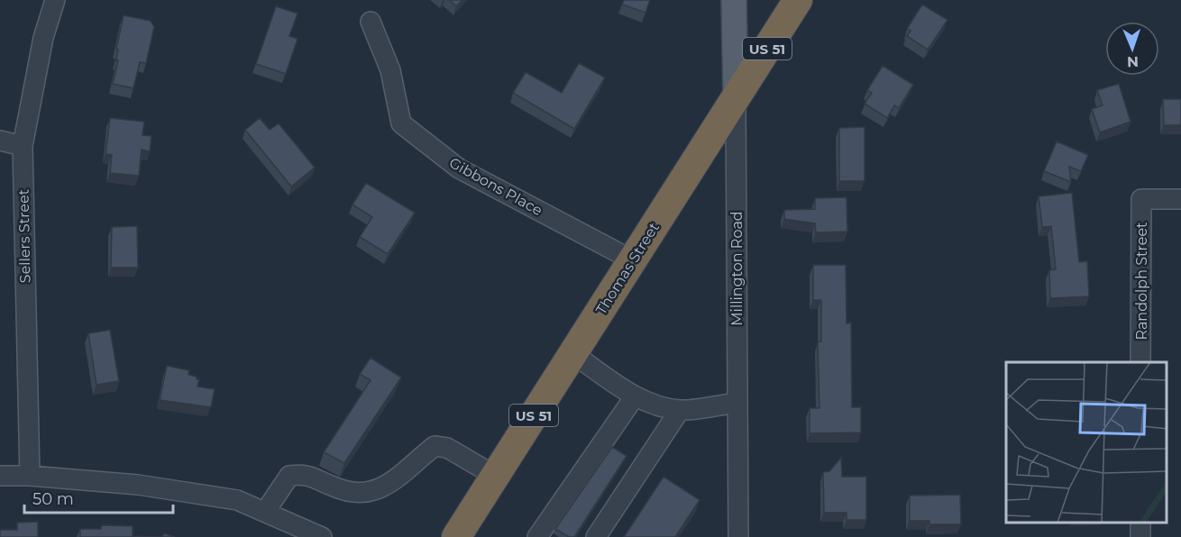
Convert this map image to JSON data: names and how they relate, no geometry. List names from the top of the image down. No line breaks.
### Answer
{"streets":{"highway":["US 51","Thomas Street"],"main road":["Millington Road"],"street":["Gibbons Place","Sellers Street","Randolph Street"]},"crossings":[["Gibbons Place","Thomas Street"],["Thomas Street","Millington Road"]],"scale_bar":"50 m","north":"bottom"}
